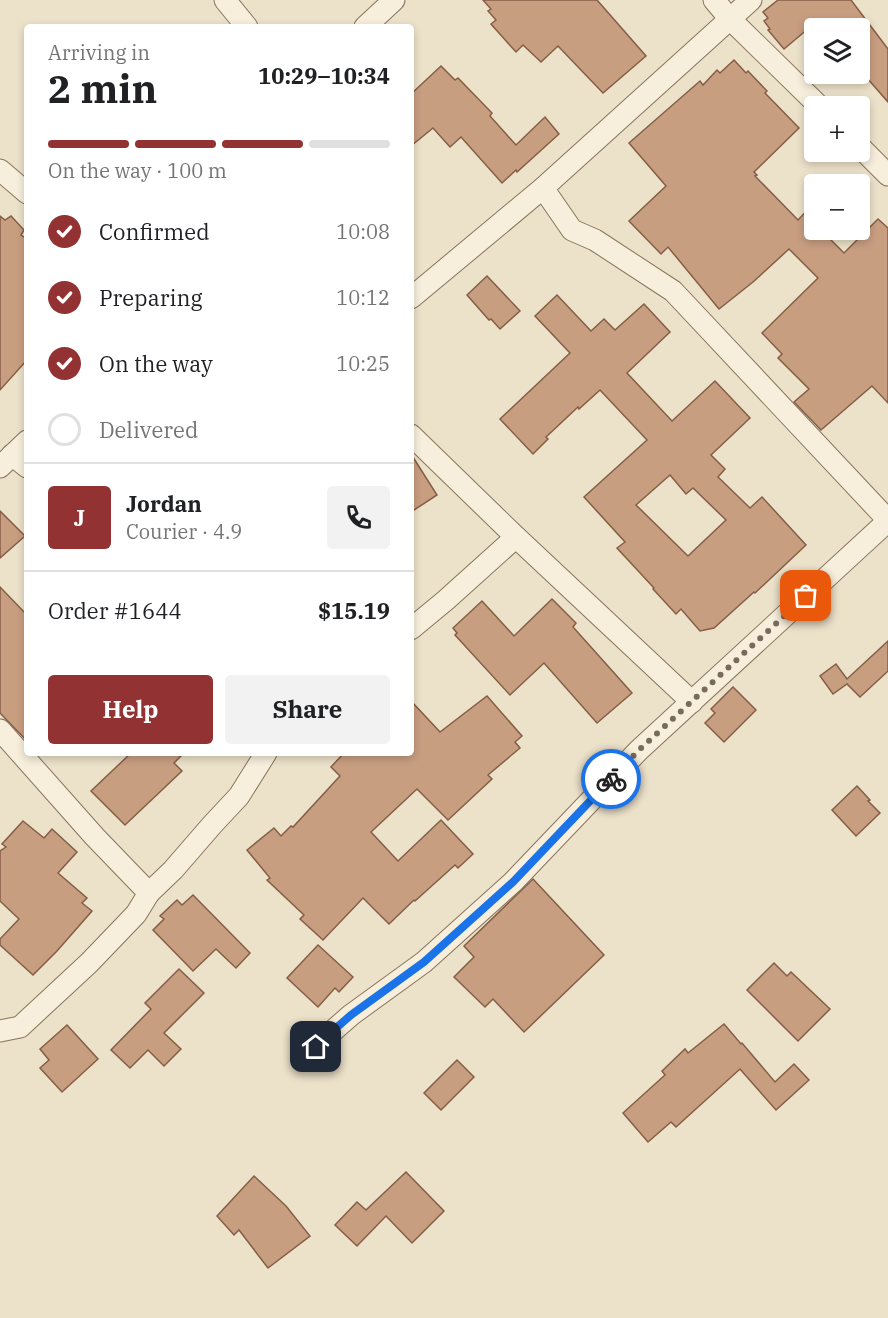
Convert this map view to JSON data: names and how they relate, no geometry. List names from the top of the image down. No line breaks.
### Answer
{"page":{"map_buttons":["+","−"],"heading":["2 min","Arriving in","10:29–10:34"],"panel":["Jordan","Courier · 4.9","Order #1644","$15.19"],"bar":"On the way · 100 m","list":[["Confirmed","10:08"],["Preparing","10:12"],["On the way","10:25"],"Delivered"],"round":"J","buttons":["Help","Share"]}}
